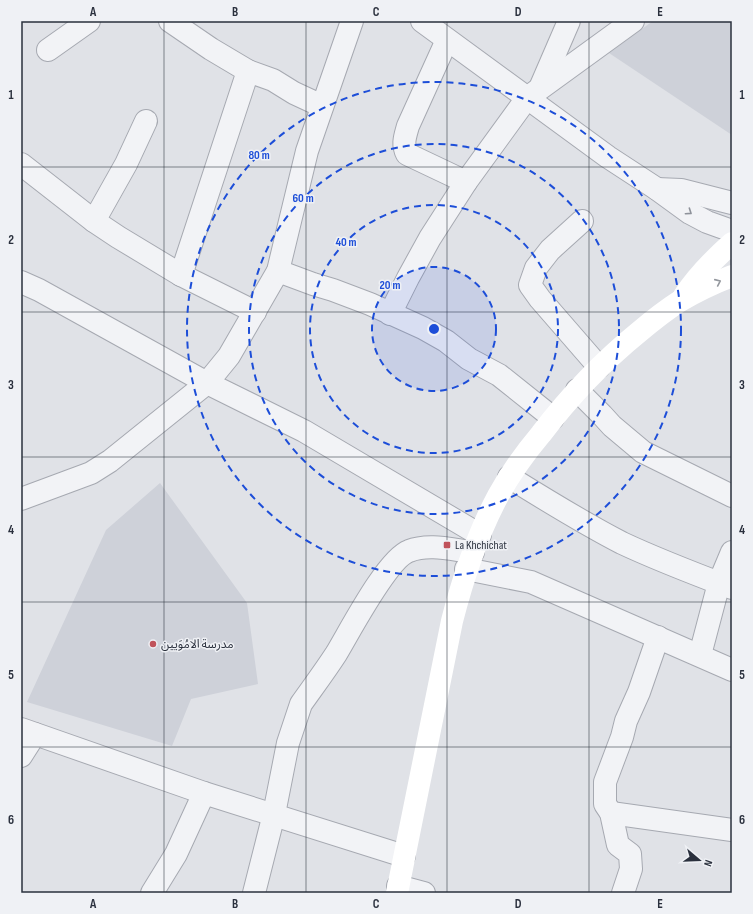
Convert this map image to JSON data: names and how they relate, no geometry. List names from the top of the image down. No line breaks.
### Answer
{"places":{"transit":["La Khchichat"],"other":["مدرسة الامُوَيين"]},"north":"right","grid":{"columns":["A","B","C","D","E"],"rows":["1","2","3","4","5","6"]},"rings":["80 m","60 m","40 m","20 m"]}
